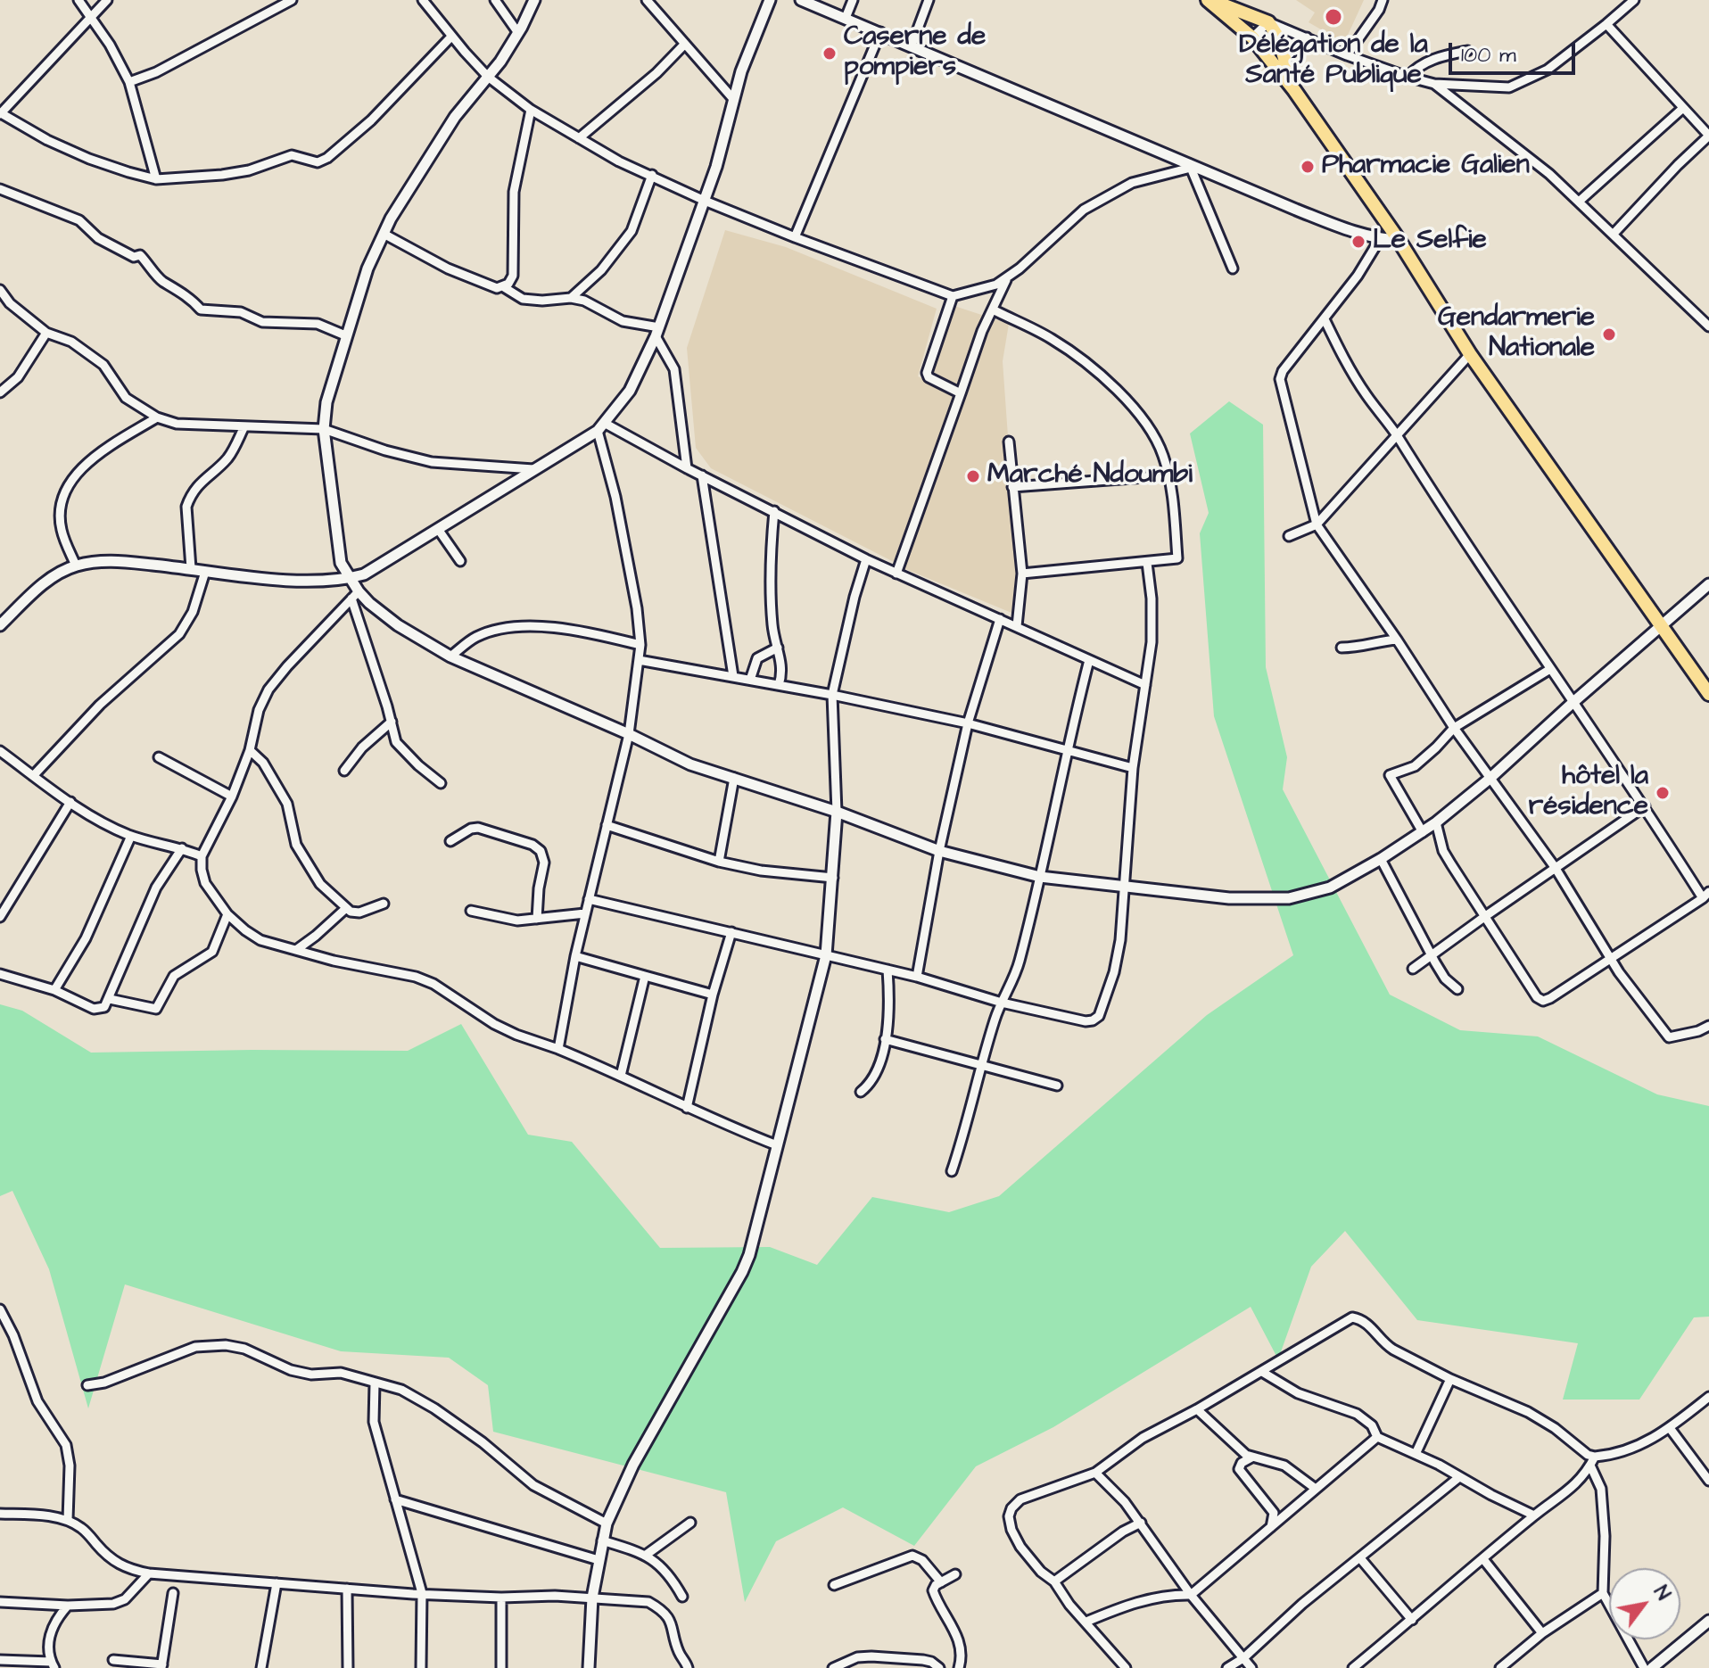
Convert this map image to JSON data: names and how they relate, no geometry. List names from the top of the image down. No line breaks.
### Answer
{"places":["Délégation de la Santé Publique","Caserne de pompiers","Pharmacie Galien","Le Selfie","Gendarmerie Nationale","Marché Ndoumbi","hôtel la résidence"],"scale_bar":"100 m","north":"top right"}
